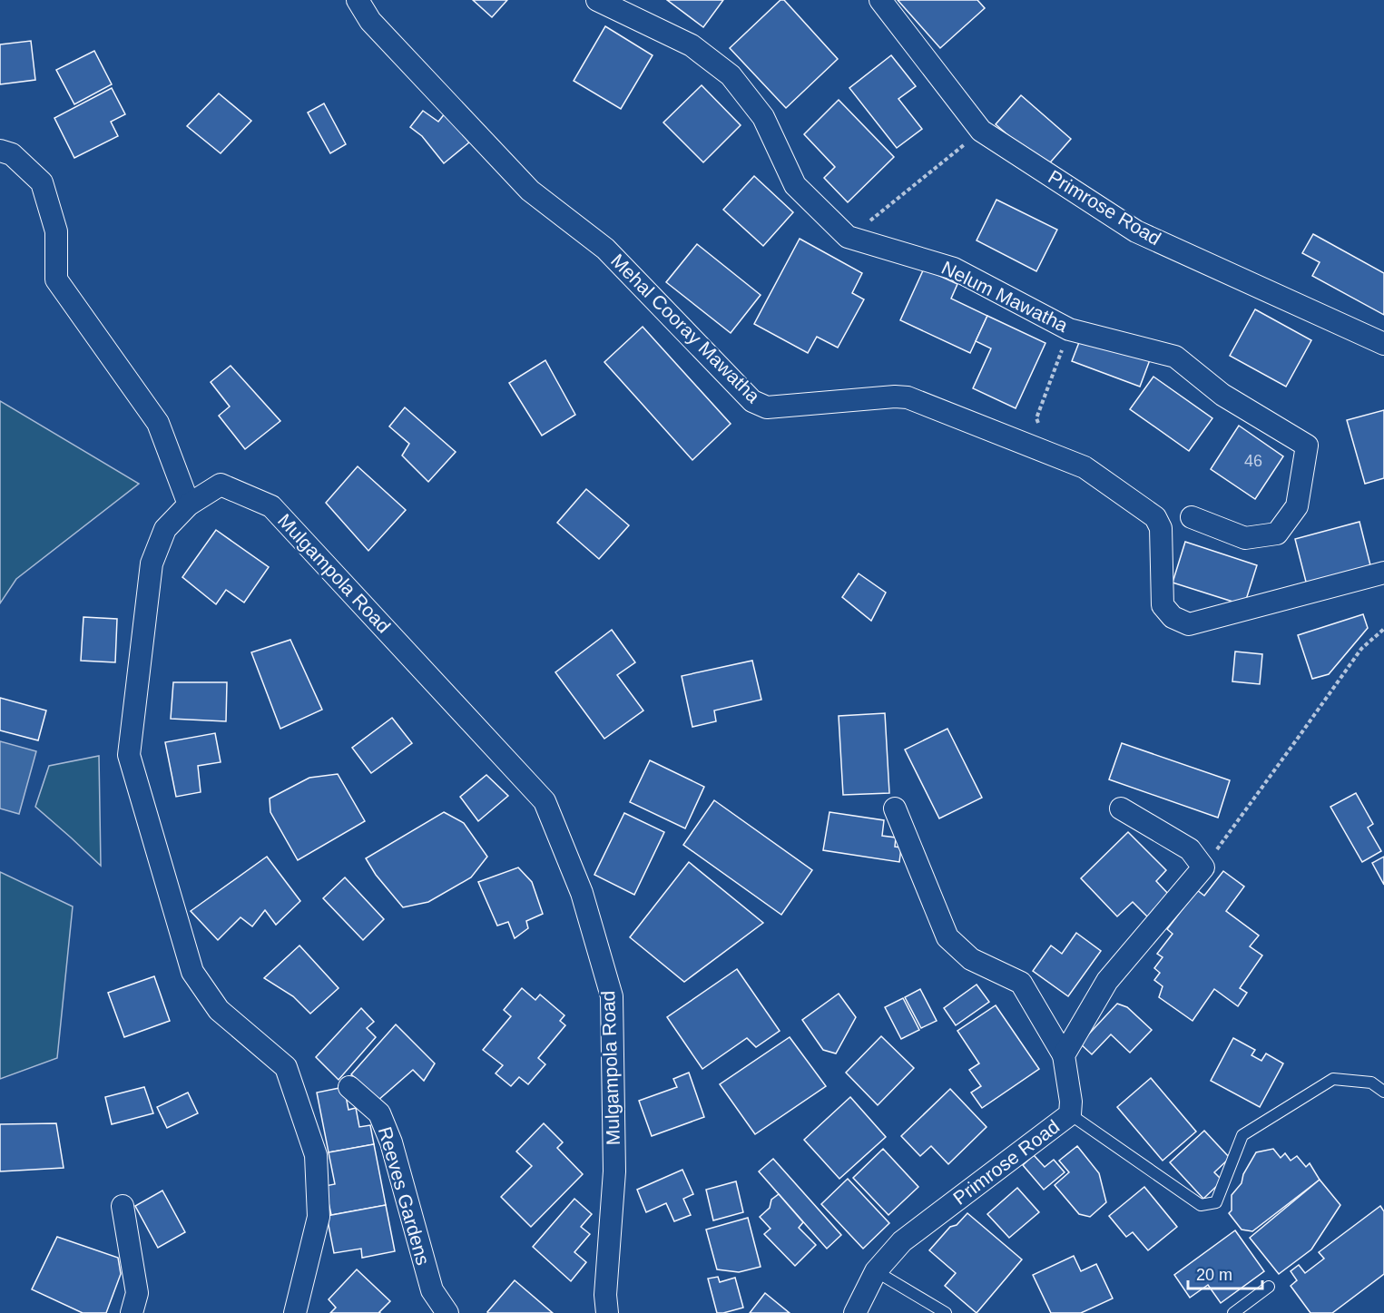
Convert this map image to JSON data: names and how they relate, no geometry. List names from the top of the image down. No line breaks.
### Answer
{"streets":{"street":["Primrose Road","Nelum Mawatha","Mehal Cooray Mawatha","Mulgampola Road","Reeves Gardens"]},"house_numbers":["46"],"scale_bar":"20 m"}
